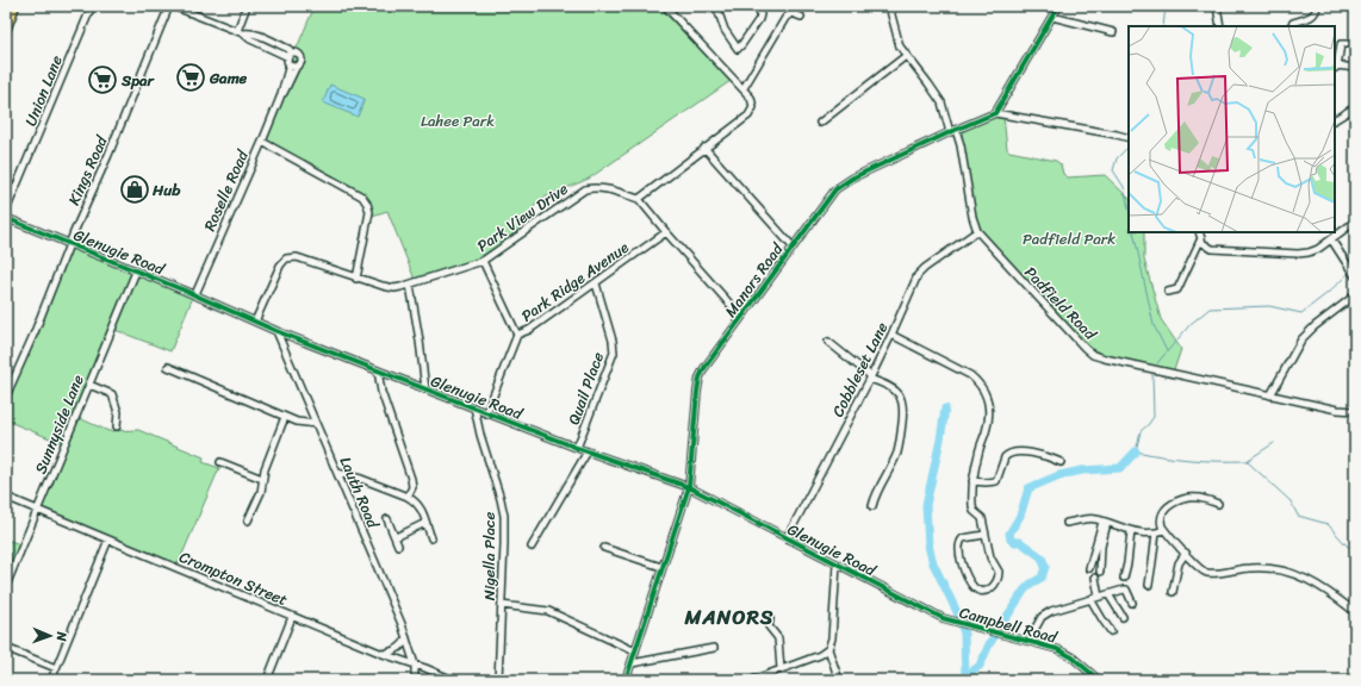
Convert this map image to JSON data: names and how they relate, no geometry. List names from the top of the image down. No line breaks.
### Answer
{"streets":{"street":["Union Lane","Kings Road","Roselle Road","Park View Drive","Glenugie Road","Manors Road","Park Ridge Avenue","Padfield Road","Cobbleset Lane","Quail Place","Sunnyside Lane","Lauth Road","Nigella Place","Crompton Street","Campbell Road"]},"crossings":[["Kings Road","Glenugie Road"],["Roselle Road","Glenugie Road"],["Park View Drive","Glenugie Road"],["Glenugie Road","Manors Road"],["Glenugie Road","Park Ridge Avenue"],["Glenugie Road","Cobbleset Lane"],["Glenugie Road","Quail Place"],["Glenugie Road","Sunnyside Lane"],["Glenugie Road","Lauth Road"],["Glenugie Road","Nigella Place"],["Glenugie Road","Campbell Road"],["Manors Road","Padfield Road"],["Park Ridge Avenue","Quail Place"],["Padfield Road","Cobbleset Lane"],["Sunnyside Lane","Crompton Street"],["Lauth Road","Crompton Street"]],"districts":["MANORS"],"parks":["Lahee Park","Padfield Park"],"places":{"supermarket":["Game","Spar"],"shop":["Hub"]},"north":"right"}
